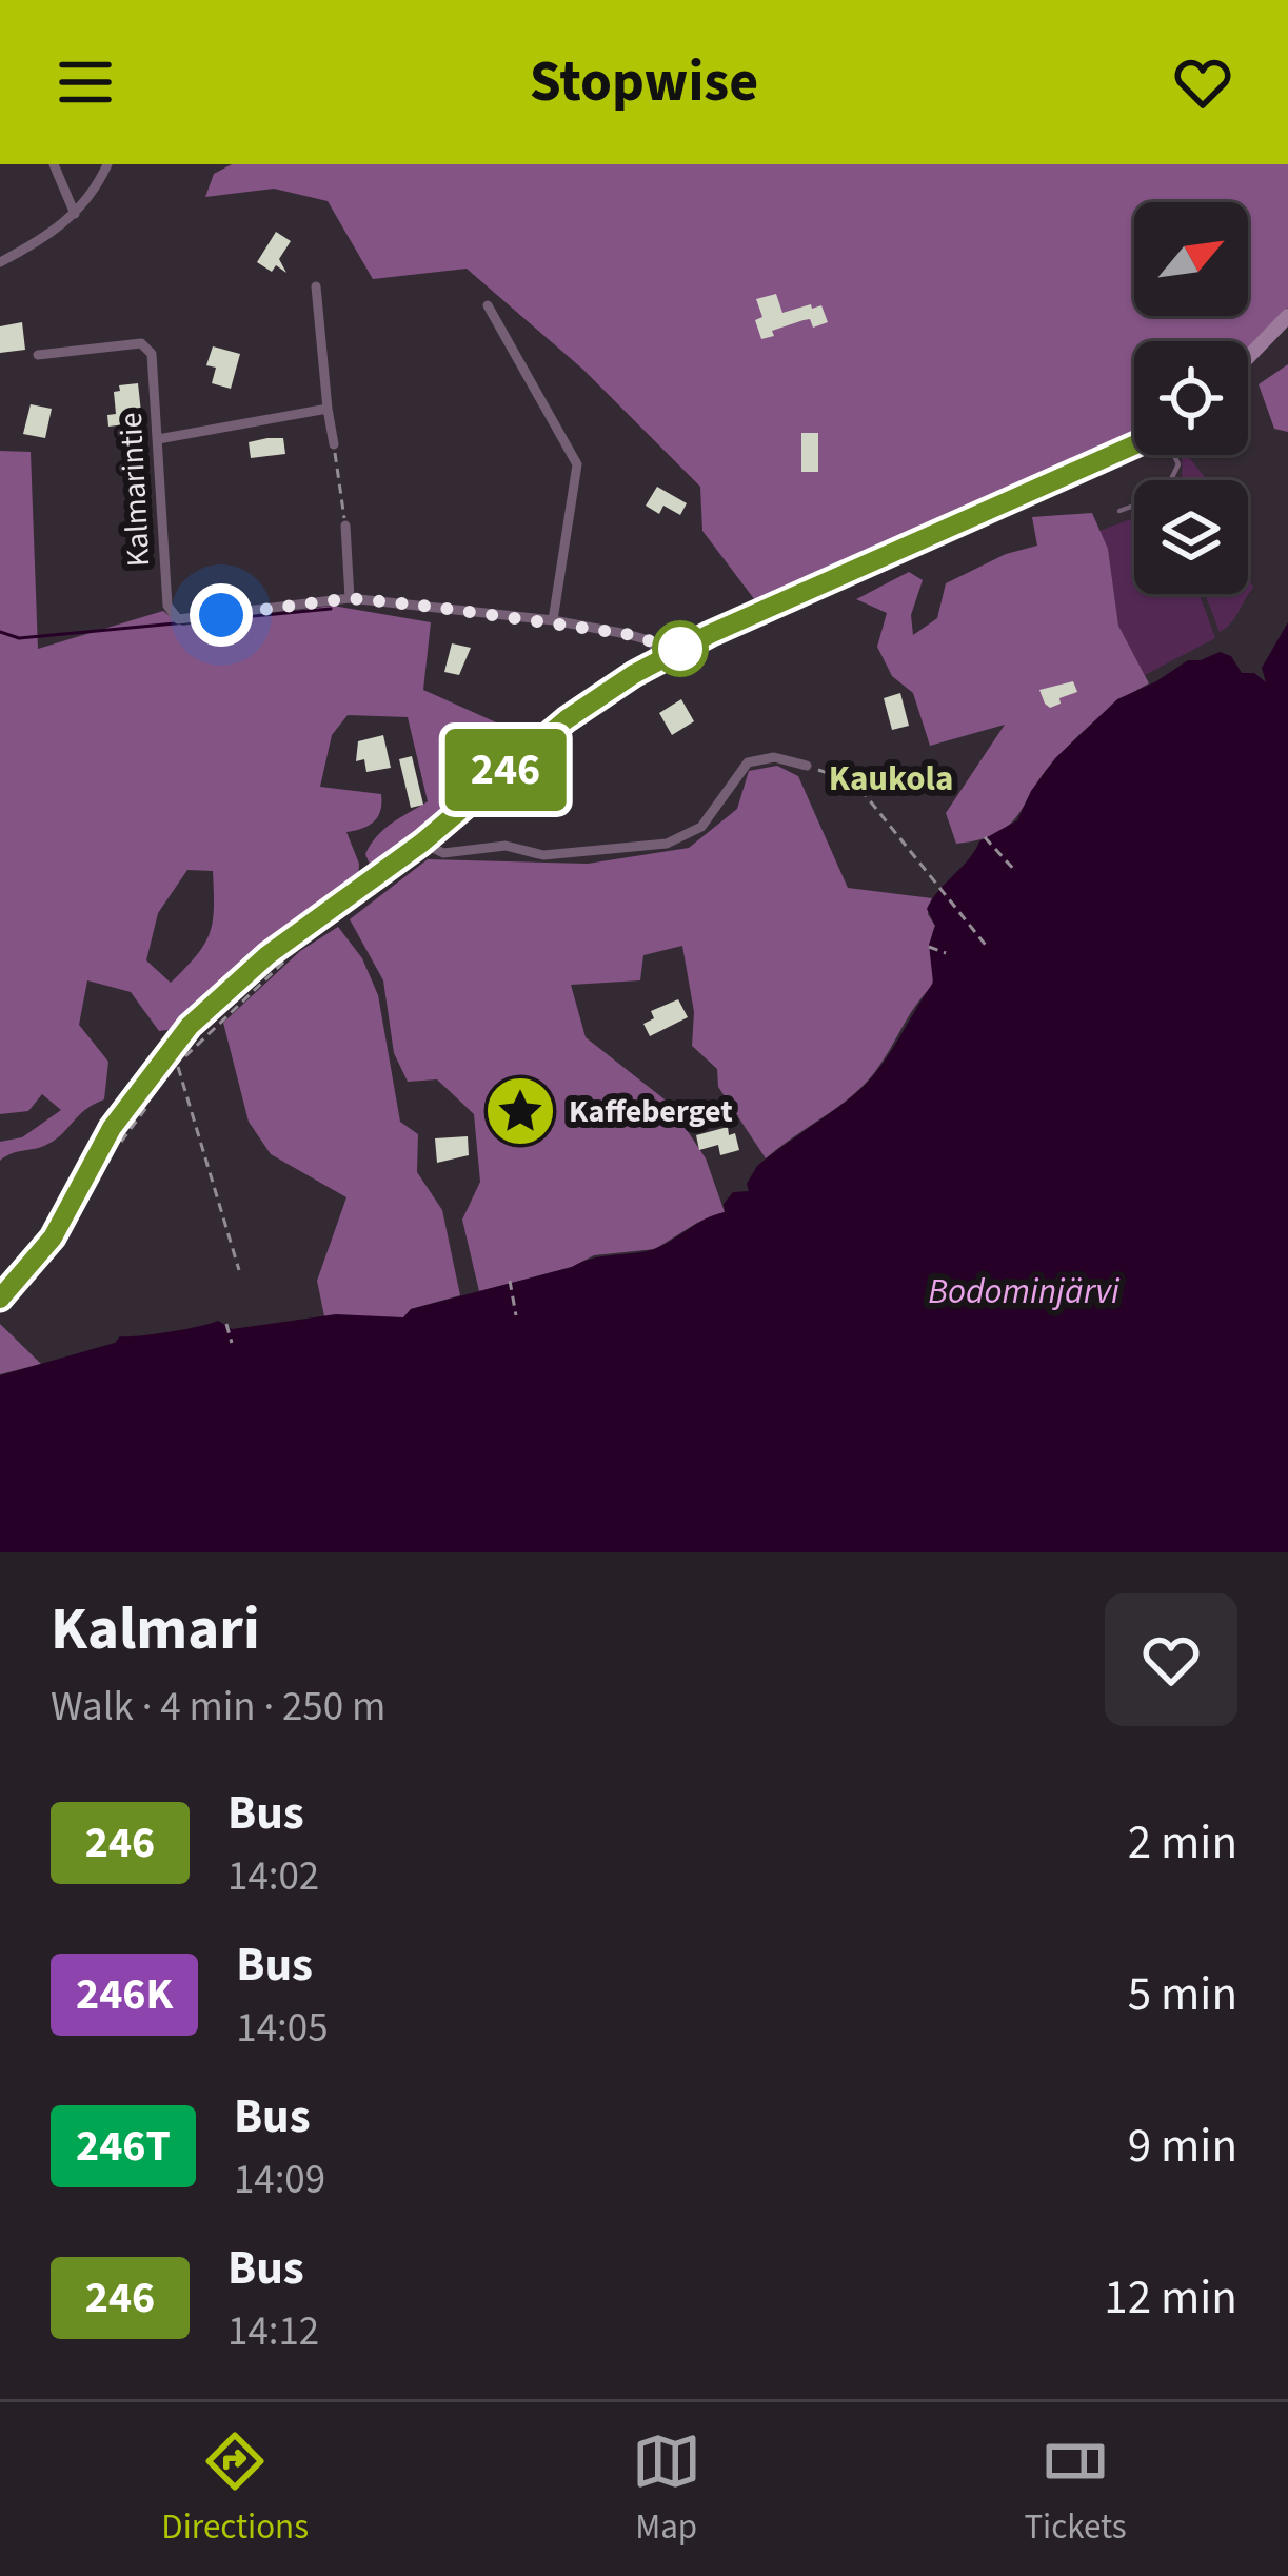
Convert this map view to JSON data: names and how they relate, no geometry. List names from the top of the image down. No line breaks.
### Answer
{"streets":{"street":["Kalmarintie"]},"districts":["Kaukola"],"water":["Bodominjärvi"],"places":{"place":["Kaffeberget"]},"lines":["bus line 246"],"north":"top right","page":{"header":"Stopwise","on_map":"246","heading":["Kalmari","Walk · 4 min · 250 m"],"list":[{"mark":"246","name":"Bus","note":"14:02","value":"2 min"},{"mark":"246K","name":"Bus","note":"14:05","value":"5 min"},{"mark":"246T","name":"Bus","note":"14:09","value":"9 min"},{"mark":"246","name":"Bus","note":"14:12","value":"12 min"}],"tabs":["Directions","Map","Tickets"]}}
